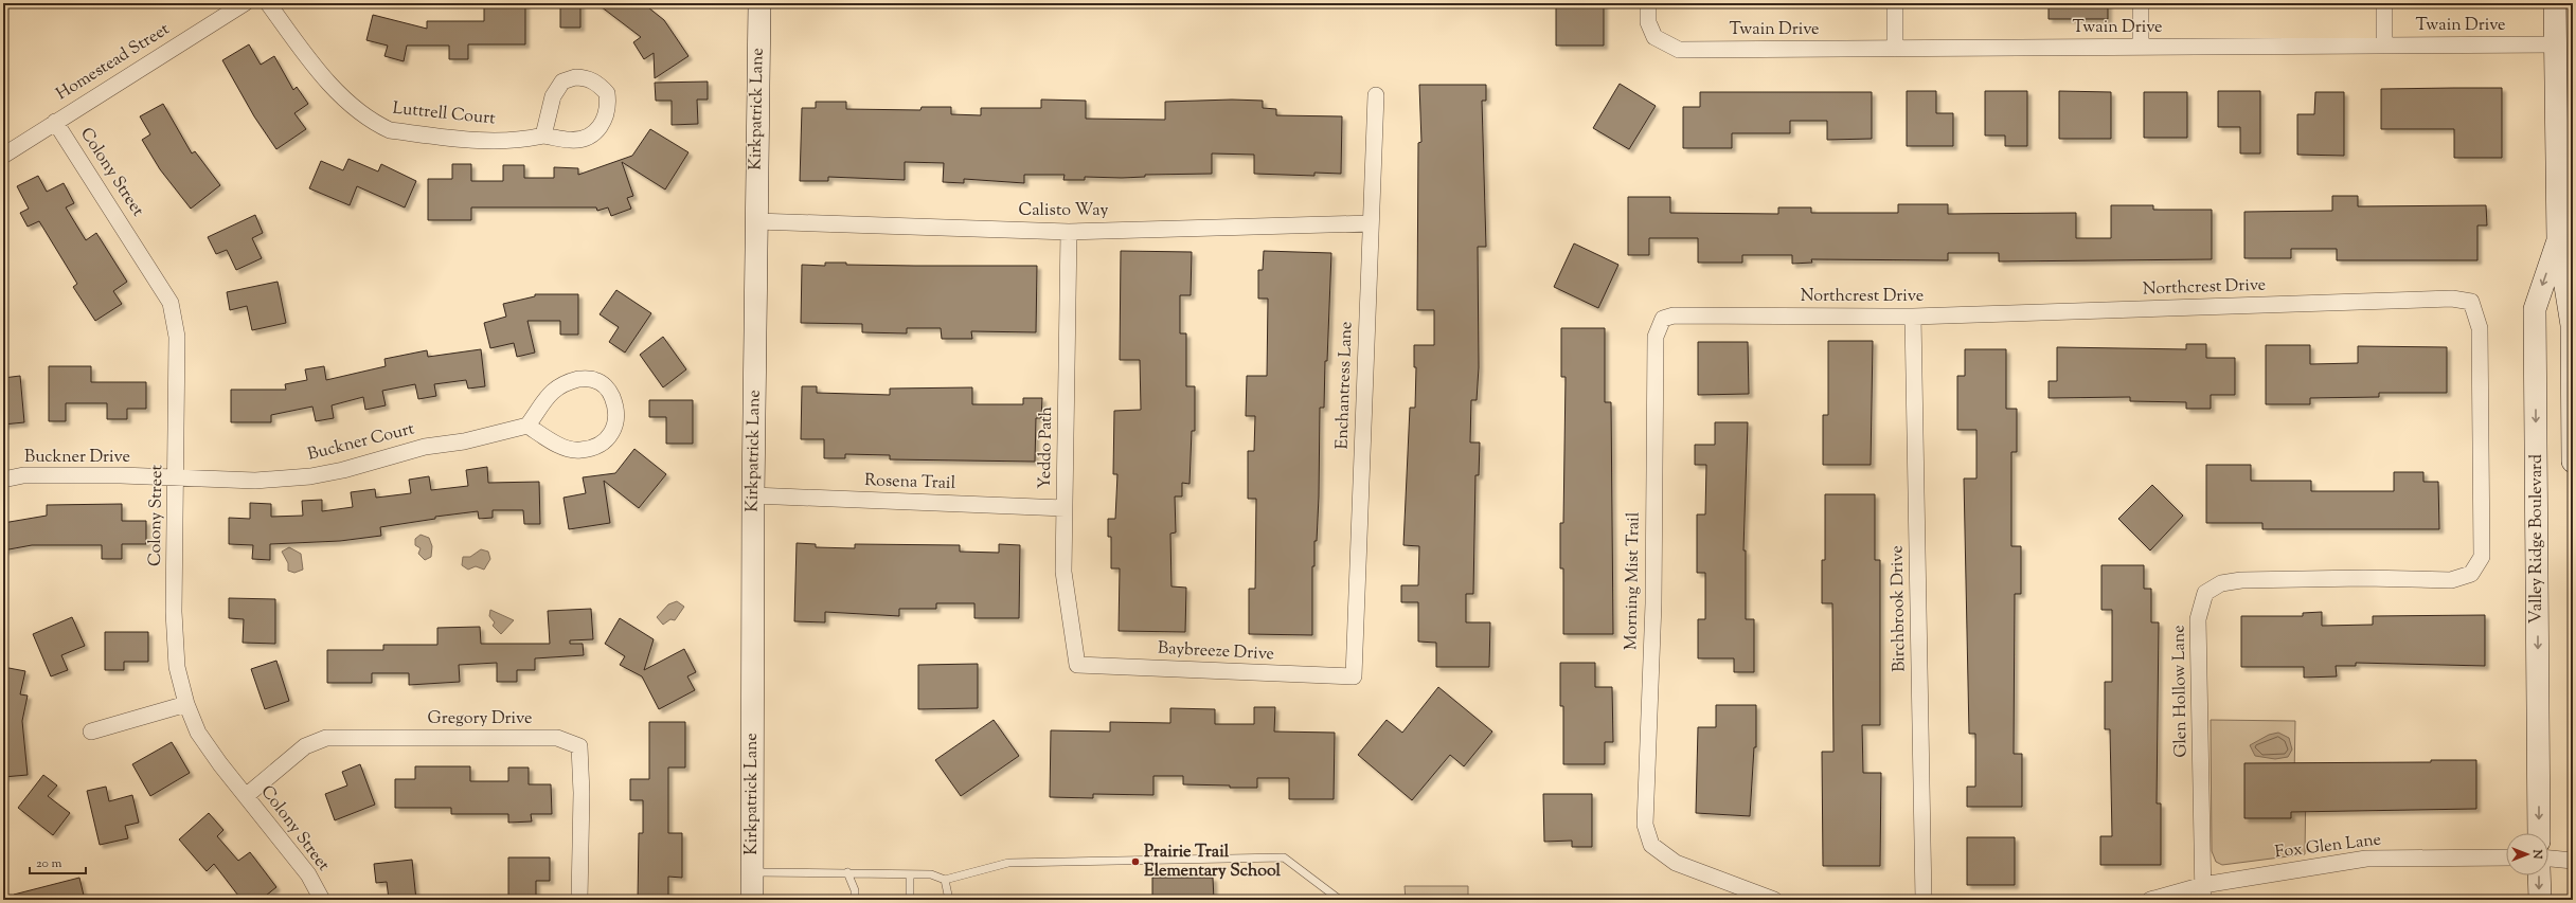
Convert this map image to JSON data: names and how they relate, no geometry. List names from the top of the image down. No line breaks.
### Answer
{"streets":{"main road":["Kirkpatrick Lane","Valley Ridge Boulevard"],"street":["Twain Drive","Homestead Street","Luttrell Court","Colony Street","Calisto Way","Northcrest Drive","Enchantress Lane","Buckner Court","Yeddo Path","Buckner Drive","Rosena Trail","Morning Mist Trail","Birchbrook Drive","Baybreeze Drive","Glen Hollow Lane","Gregory Drive","Fox Glen Lane"]},"crossings":[["Twain Drive","Valley Ridge Boulevard"],["Homestead Street","Colony Street"],["Kirkpatrick Lane","Calisto Way"],["Kirkpatrick Lane","Rosena Trail"],["Colony Street","Buckner Court"],["Colony Street","Buckner Drive"],["Colony Street","Gregory Drive"],["Calisto Way","Enchantress Lane"],["Calisto Way","Yeddo Path"],["Northcrest Drive","Morning Mist Trail"],["Northcrest Drive","Birchbrook Drive"],["Northcrest Drive","Glen Hollow Lane"],["Enchantress Lane","Baybreeze Drive"],["Buckner Court","Buckner Drive"],["Yeddo Path","Rosena Trail"],["Yeddo Path","Baybreeze Drive"],["Glen Hollow Lane","Fox Glen Lane"]],"places":["Prairie Trail Elementary School"],"scale_bar":"20 m","north":"right"}
